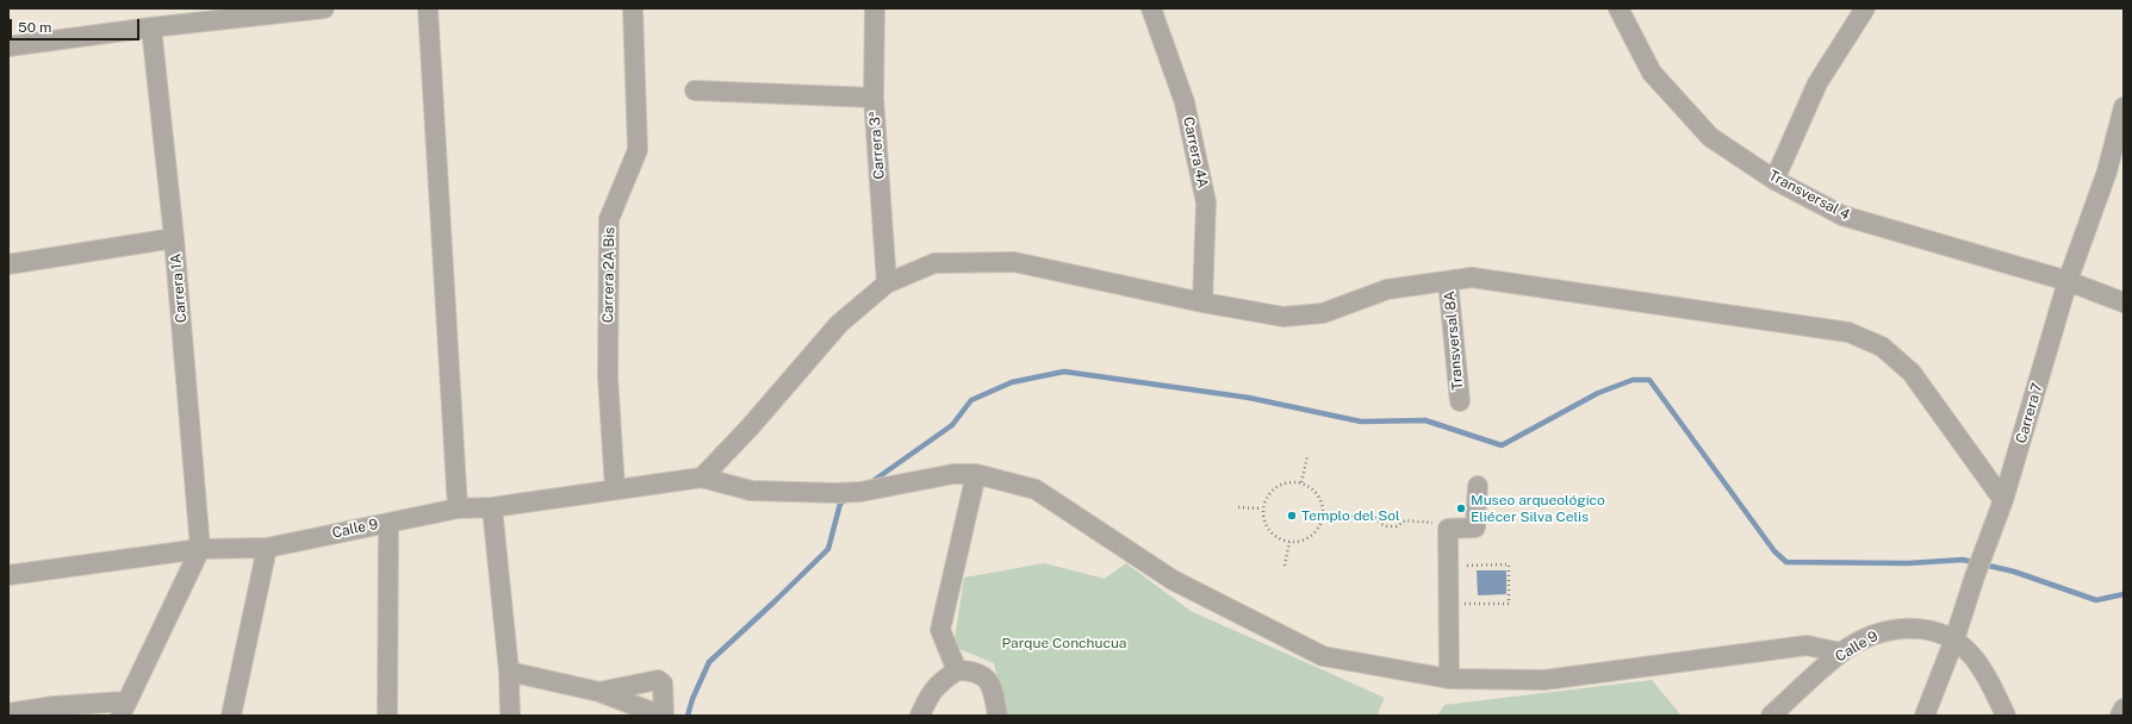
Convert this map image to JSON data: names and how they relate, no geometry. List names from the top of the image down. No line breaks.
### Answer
{"streets":{"street":["Carrera 3ª","Carrera 4A","Transversal 4","Carrera 2A Bis","Carrera 1A","Transversal 8A","Carrera 7","Calle 9"]},"crossings":[["Transversal 4","Carrera 7"],["Carrera 2A Bis","Calle 9"],["Carrera 1A","Calle 9"],["Carrera 7","Calle 9"]],"parks":["Parque Conchucua"],"places":["Museo arqueológico Eliécer Silva Celis","Templo del Sol"],"scale_bar":"50 m"}
